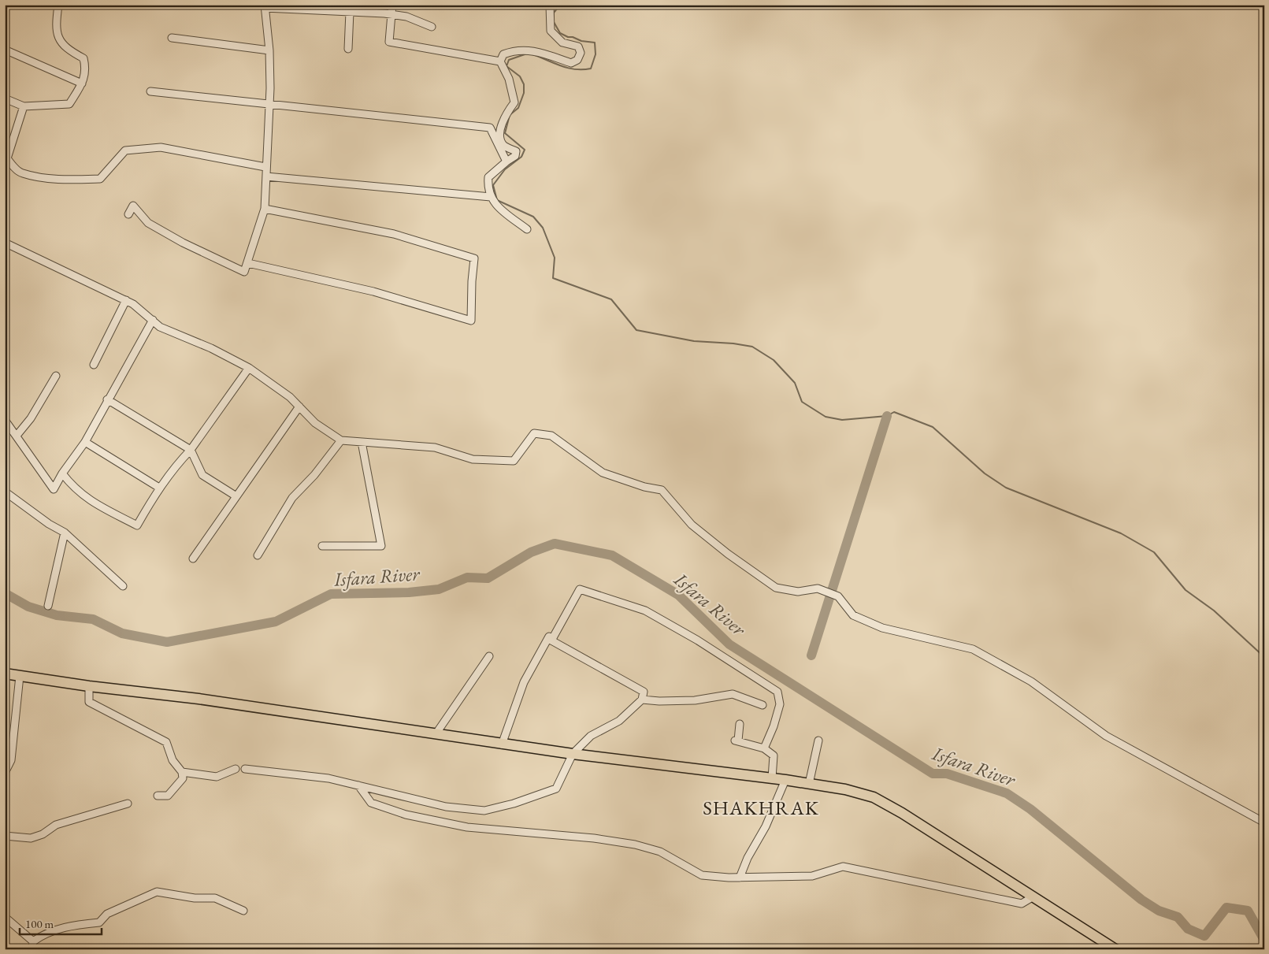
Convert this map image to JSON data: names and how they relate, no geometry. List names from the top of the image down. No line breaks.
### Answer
{"districts":["SHAKHRAK"],"water":["Isfara River"],"scale_bar":"100 m"}
